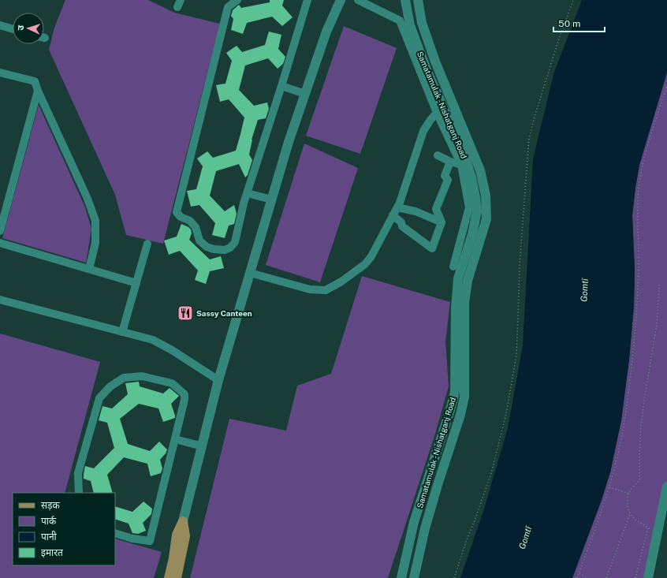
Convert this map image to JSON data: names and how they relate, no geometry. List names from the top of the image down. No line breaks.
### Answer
{"streets":{"street":["Samatamulak - Nishatganj Road"]},"water":["Gomtī"],"places":{"restaurant":["Sassy Canteen"]},"legend":["सड़क","पार्क","पानी","इमारत"],"scale_bar":"50 m","north":"left"}
